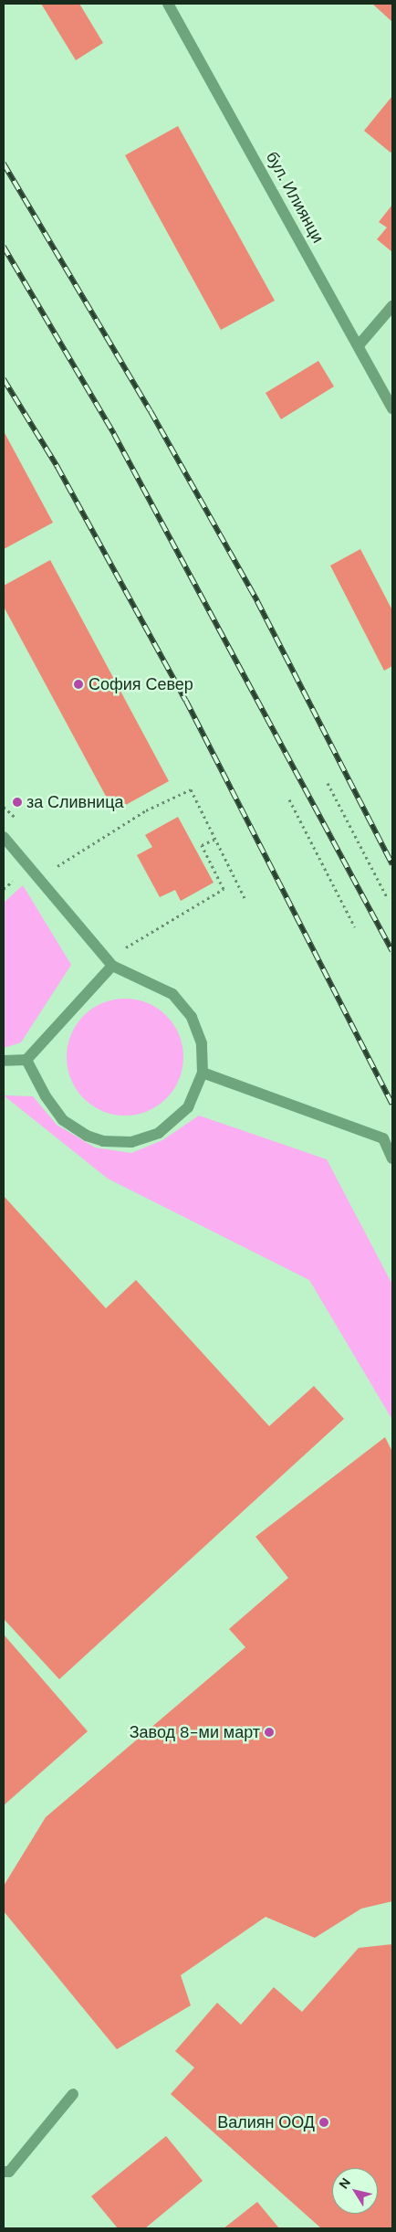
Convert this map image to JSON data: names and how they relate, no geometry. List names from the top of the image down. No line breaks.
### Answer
{"streets":{"street":["бул. Илиянци"]},"places":["София Север","за Сливница","Завод 8-ми март","Валиян ООД"],"north":"top left"}
